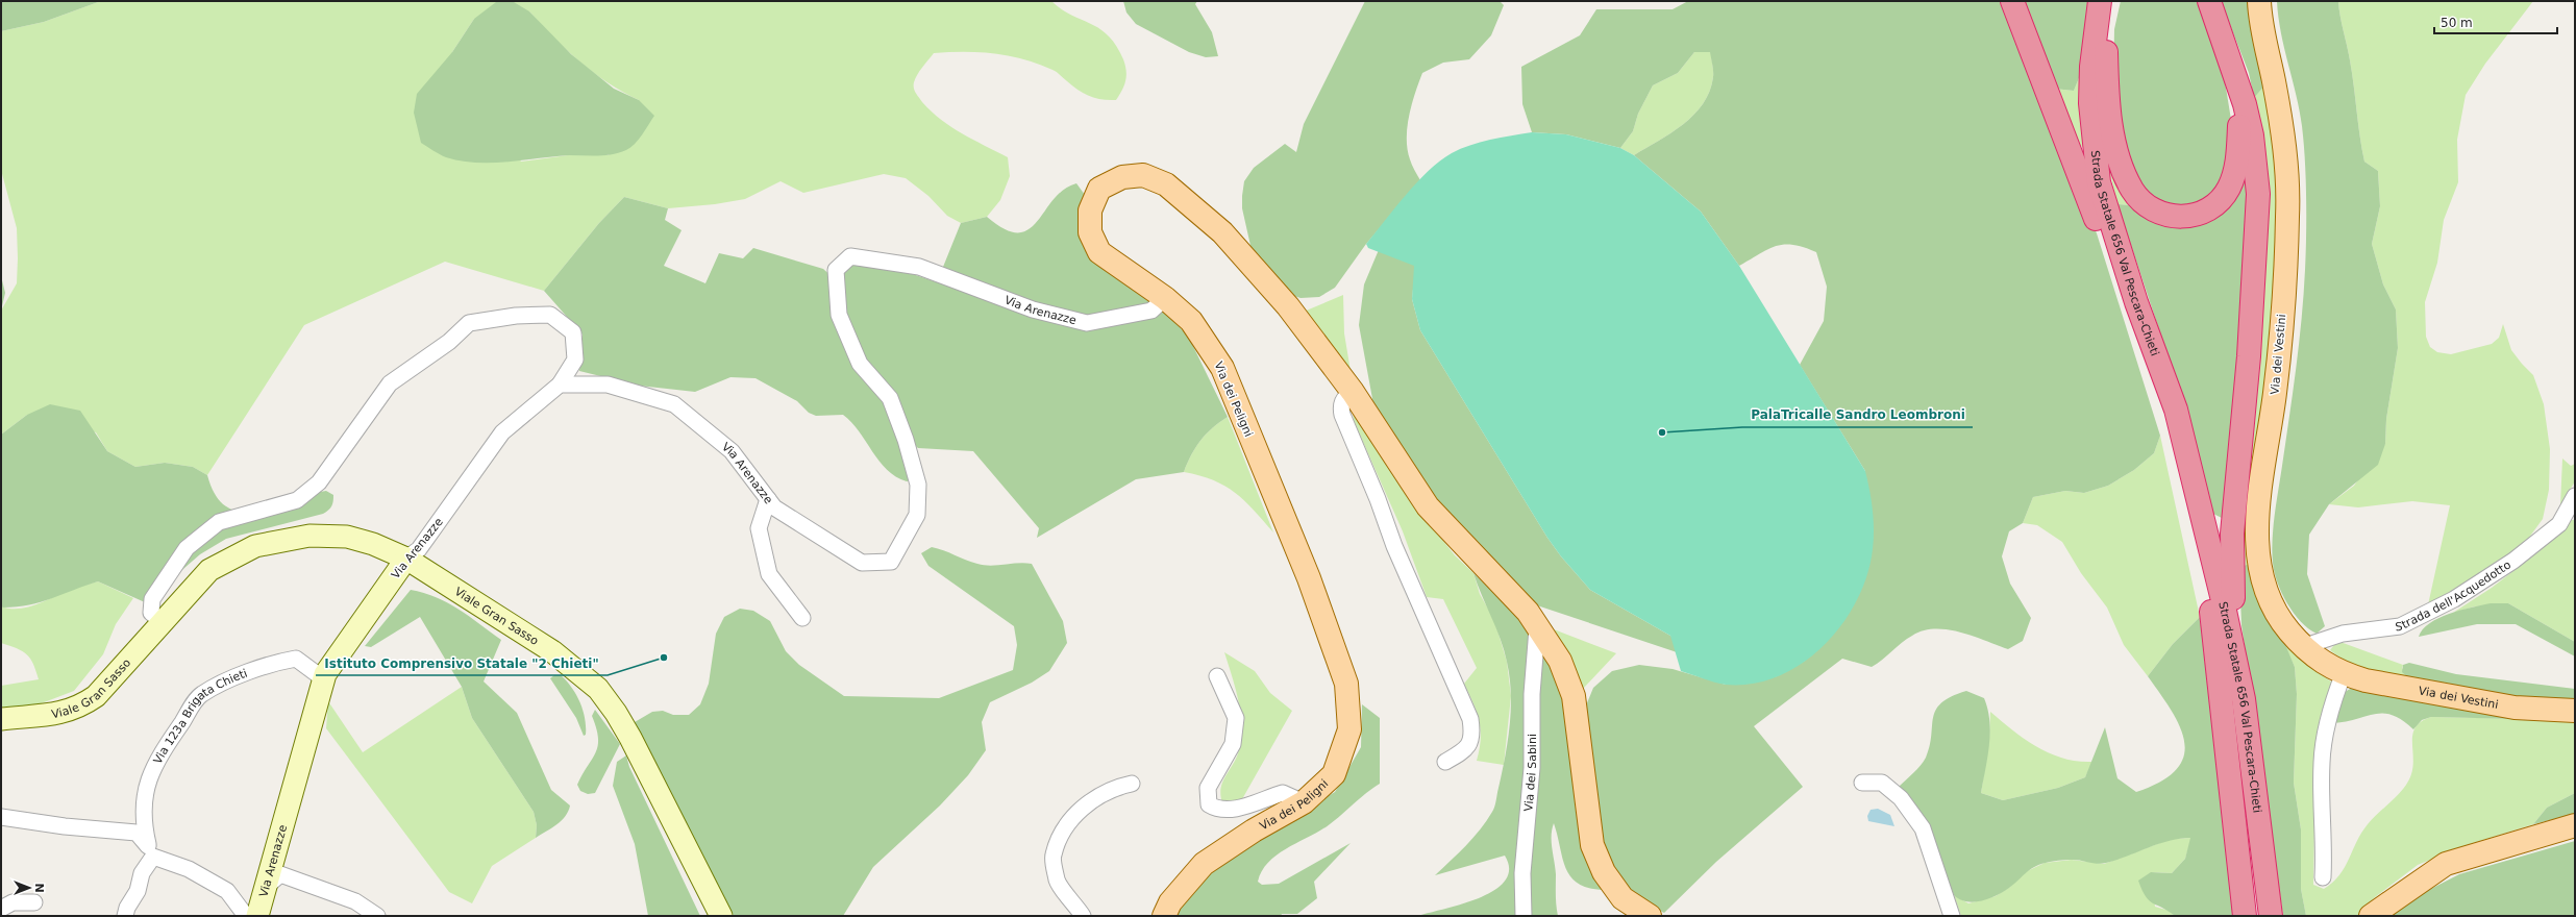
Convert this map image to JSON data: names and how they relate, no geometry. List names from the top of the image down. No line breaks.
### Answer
{"streets":{"highway":["Strada Statale 656 Val Pescara-Chieti"],"main road":["Via Arenazze","Via dei Vestini","Via dei Peligni","Viale Gran Sasso"],"street":["Strada dell'Acquedotto","Via 123a Brigata Chieti","Via dei Sabini"]},"crossings":[["Via Arenazze","Via dei Peligni"],["Via Arenazze","Viale Gran Sasso"],["Via Arenazze","Via 123a Brigata Chieti"],["Via dei Vestini","Strada dell'Acquedotto"],["Via dei Peligni","Via dei Sabini"]],"places":["PalaTricalle Sandro Leombroni","Istituto Comprensivo Statale \"2 Chieti\""],"scale_bar":"50 m","north":"right"}
